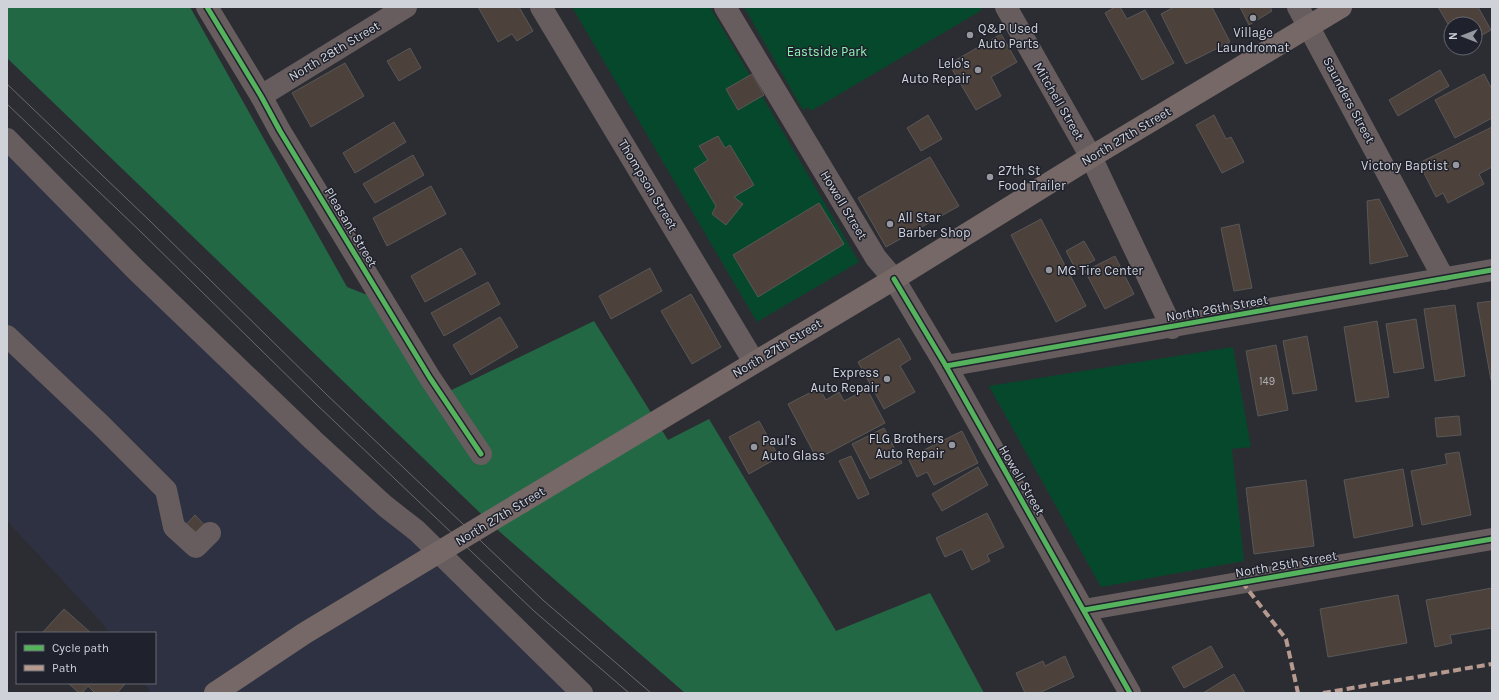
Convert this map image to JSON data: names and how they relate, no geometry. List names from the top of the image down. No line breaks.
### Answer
{"streets":{"main road":["North 27th Street"],"street":["North 28th Street","Saunders Street","Mitchell Street","Thompson Street","Howell Street","Pleasant Street","North 26th Street","North 25th Street"]},"crossings":[["North 28th Street","Pleasant Street"],["Saunders Street","North 27th Street"],["Saunders Street","North 26th Street"],["Mitchell Street","North 27th Street"],["Mitchell Street","North 26th Street"],["North 27th Street","Thompson Street"],["North 27th Street","Howell Street"],["Howell Street","North 26th Street"],["Howell Street","North 25th Street"]],"parks":["Eastside Park"],"places":["Village Laundromat","Q&P Used Auto Parts","Lelo's Auto Repair","Victory Baptist","27th St Food Trailer","All Star Barber Shop","MG Tire Center","Express Auto Repair","FLG Brothers Auto Repair","Paul's Auto Glass"],"house_numbers":["149"],"legend":["Cycle path","Path"],"north":"left"}
